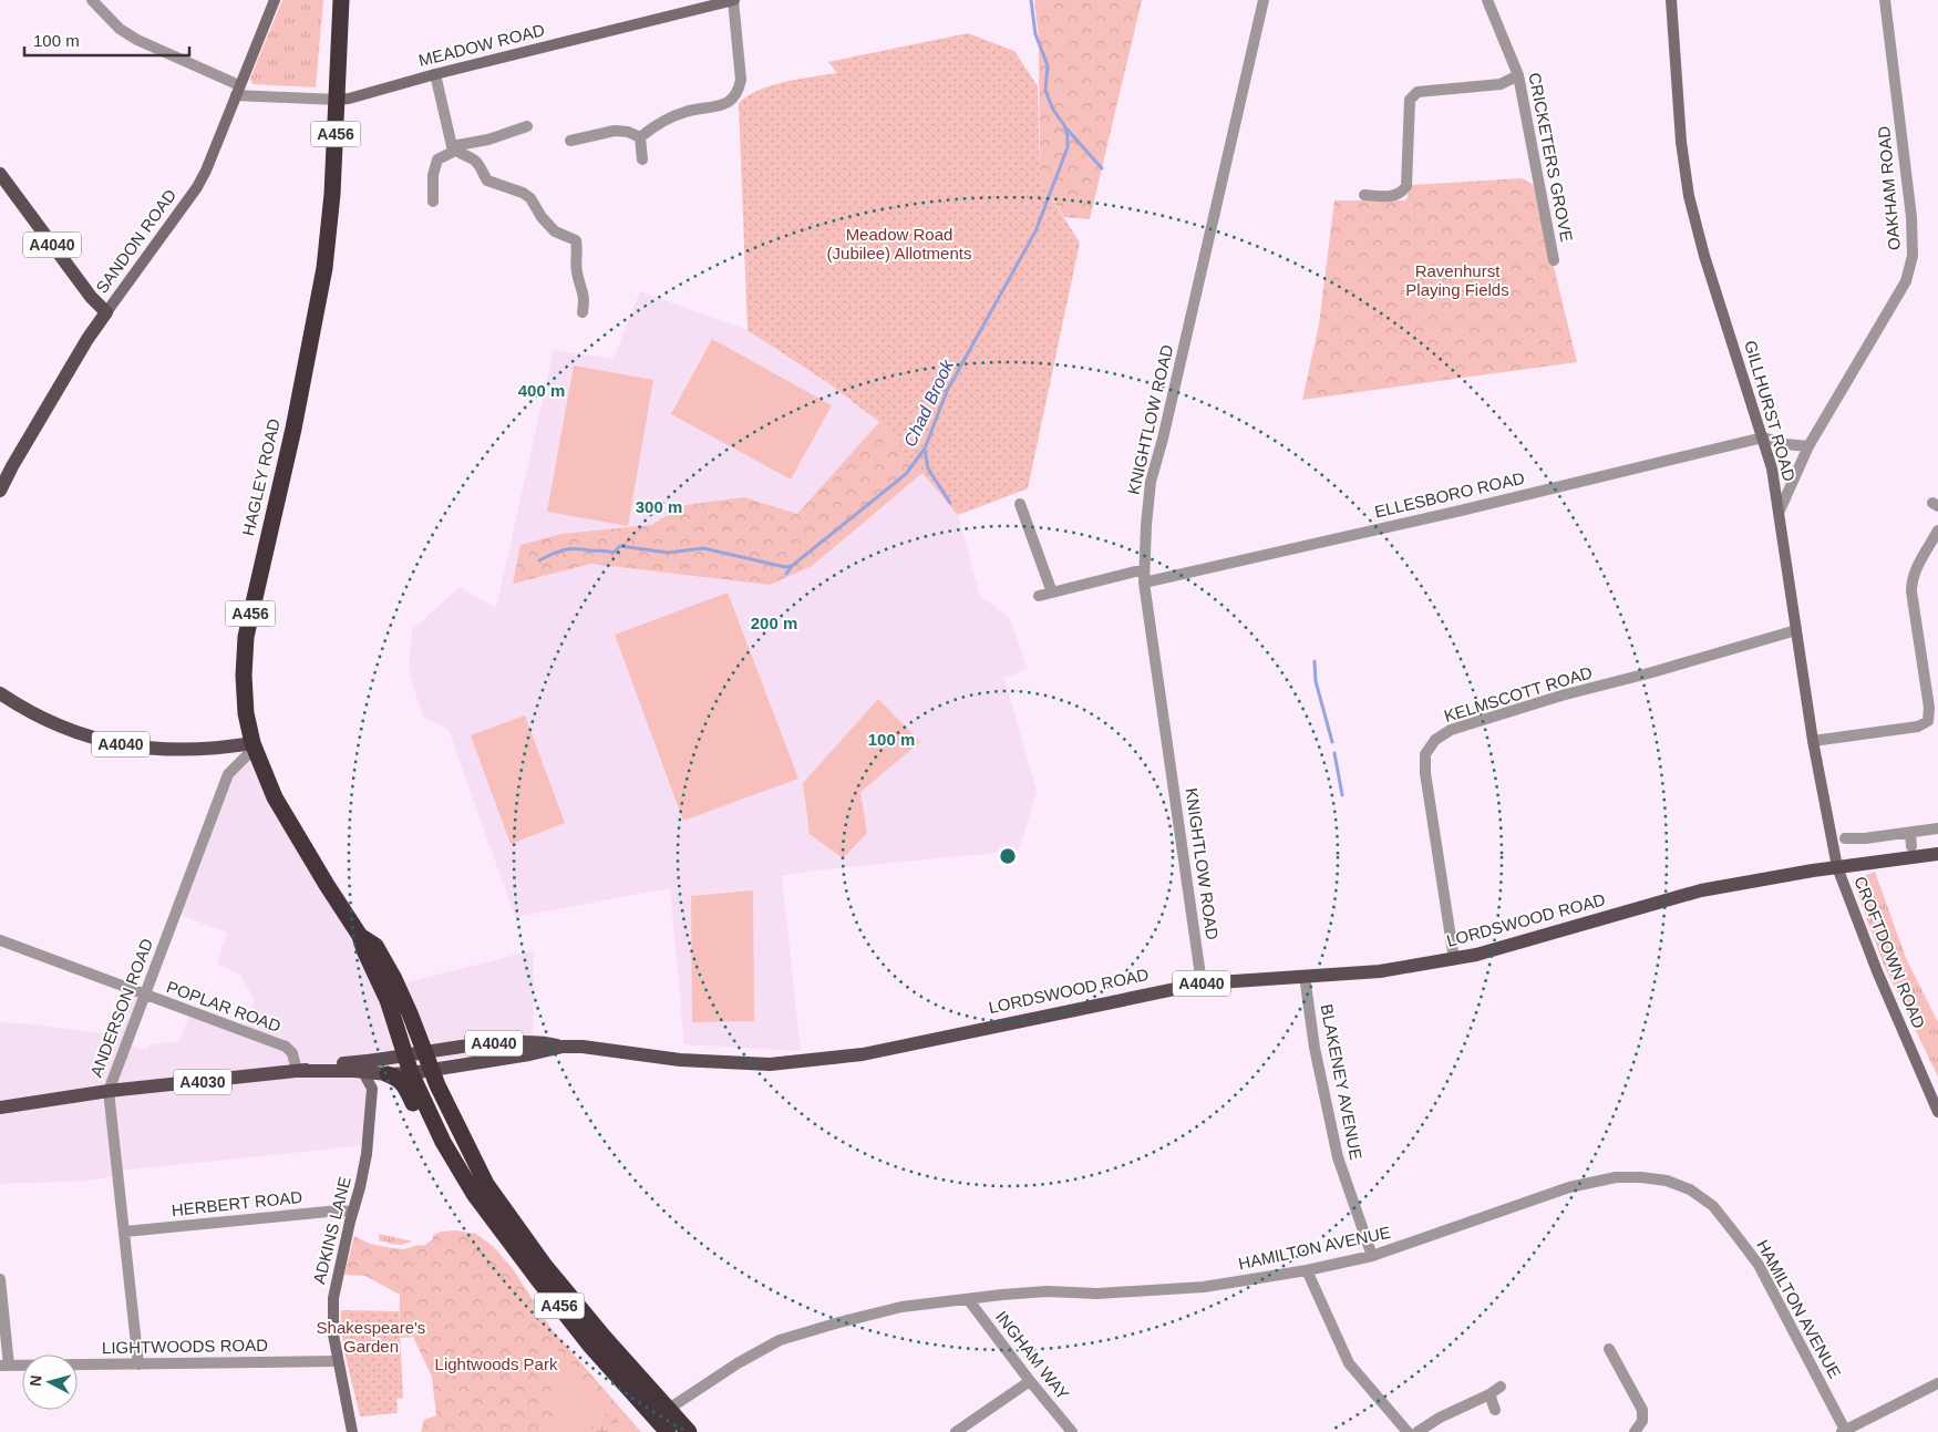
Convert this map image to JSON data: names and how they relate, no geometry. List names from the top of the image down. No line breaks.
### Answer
{"streets":{"highway":["A456","HAGLEY ROAD"],"main road":["SANDON ROAD","A4040","LORDSWOOD ROAD","A4030"],"street":["MEADOW ROAD","CRICKETERS GROVE","OAKHAM ROAD","GILLHURST ROAD","KNIGHTLOW ROAD","ELLESBORO ROAD","KELMSCOTT ROAD","CROFTDOWN ROAD","POPLAR ROAD","ANDERSON ROAD","BLAKENEY AVENUE","HERBERT ROAD","ADKINS LANE","HAMILTON AVENUE","LIGHTWOODS ROAD","INGHAM WAY"]},"crossings":[["MEADOW ROAD","SANDON ROAD"],["MEADOW ROAD","HAGLEY ROAD"],["A456","HAGLEY ROAD"],["A456","LORDSWOOD ROAD"],["A456","A4030"],["A456","HAMILTON AVENUE"],["OAKHAM ROAD","GILLHURST ROAD"],["SANDON ROAD","A4040"],["A4040","HAGLEY ROAD"],["A4040","ANDERSON ROAD"],["GILLHURST ROAD","ELLESBORO ROAD"],["GILLHURST ROAD","KELMSCOTT ROAD"],["GILLHURST ROAD","LORDSWOOD ROAD"],["GILLHURST ROAD","CROFTDOWN ROAD"],["KNIGHTLOW ROAD","ELLESBORO ROAD"],["KNIGHTLOW ROAD","LORDSWOOD ROAD"],["HAGLEY ROAD","LORDSWOOD ROAD"],["HAGLEY ROAD","ANDERSON ROAD"],["HAGLEY ROAD","A4030"],["KELMSCOTT ROAD","LORDSWOOD ROAD"],["LORDSWOOD ROAD","CROFTDOWN ROAD"],["LORDSWOOD ROAD","A4030"],["LORDSWOOD ROAD","BLAKENEY AVENUE"],["POPLAR ROAD","ANDERSON ROAD"],["POPLAR ROAD","A4030"],["ANDERSON ROAD","A4030"],["ANDERSON ROAD","HERBERT ROAD"],["ANDERSON ROAD","LIGHTWOODS ROAD"],["A4030","ADKINS LANE"],["BLAKENEY AVENUE","HAMILTON AVENUE"],["HERBERT ROAD","ADKINS LANE"],["ADKINS LANE","LIGHTWOODS ROAD"],["HAMILTON AVENUE","INGHAM WAY"]],"water":["Chad Brook"],"parks":["Meadow Road (Jubilee) Allotments","Ravenhurst Playing Fields","Shakespeare's Garden","Lightwoods Park"],"scale_bar":"100 m","north":"left","rings":["400 m","300 m","200 m","100 m"]}
